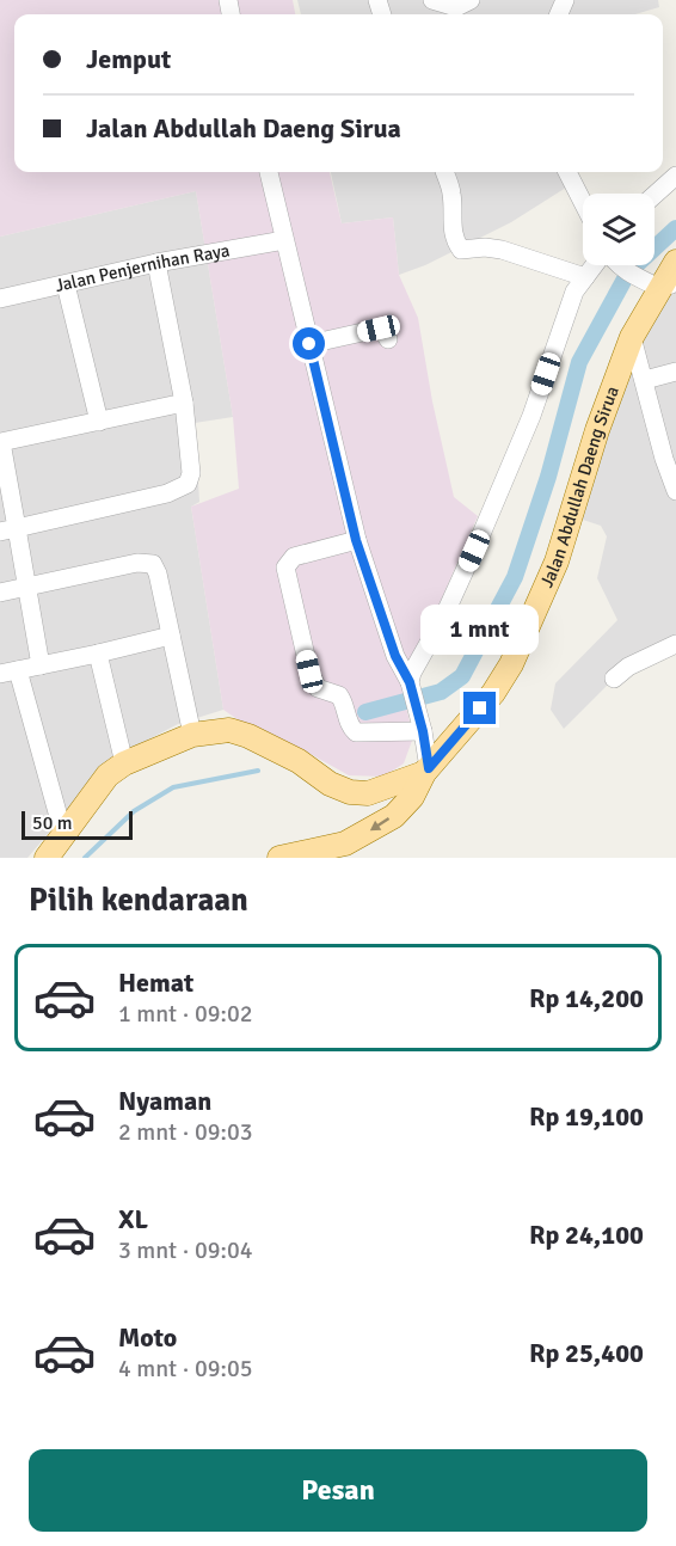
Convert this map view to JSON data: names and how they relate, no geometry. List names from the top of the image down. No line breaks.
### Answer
{"streets":{"main road":["Jalan Abdullah Daeng Sirua"],"street":["Jalan Penjernihan Raya"]},"scale_bar":"50 m","page":{"banner":["Jemput","Jalan Abdullah Daeng Sirua"],"bubble":"1 mnt","scale":"50 m","heading":"Pilih kendaraan","list":[{"name":"Hemat","note":"1 mnt · 09:02","value":"Rp 14,200"},{"name":"Nyaman","note":"2 mnt · 09:03","value":"Rp 19,100"},{"name":"XL","note":"3 mnt · 09:04","value":"Rp 24,100"},{"name":"Moto","note":"4 mnt · 09:05","value":"Rp 25,400"}],"buttons":"Pesan"}}
